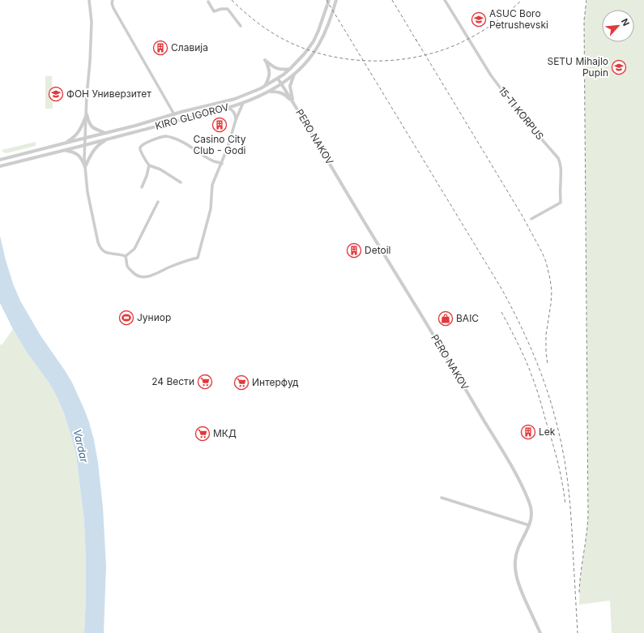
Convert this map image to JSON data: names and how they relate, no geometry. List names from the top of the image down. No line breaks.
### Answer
{"streets":{"street":["15-TI KORPUS","KIRO GLIGOROV","PERO NAKOV"]},"crossings":[["KIRO GLIGOROV","PERO NAKOV"]],"water":["Vardar"],"places":{"school or university":["ASUC Boro Petrushevski","SETU Mihajlo Pupin","ФОН Универзитет"],"building":["Славија","Casino City Club - Godi","Detoil","Lek"],"sports":["Јуниор"],"shop":["BAIC"],"supermarket":["24 Вести","Интерфуд","МКД"]},"north":"top right"}
